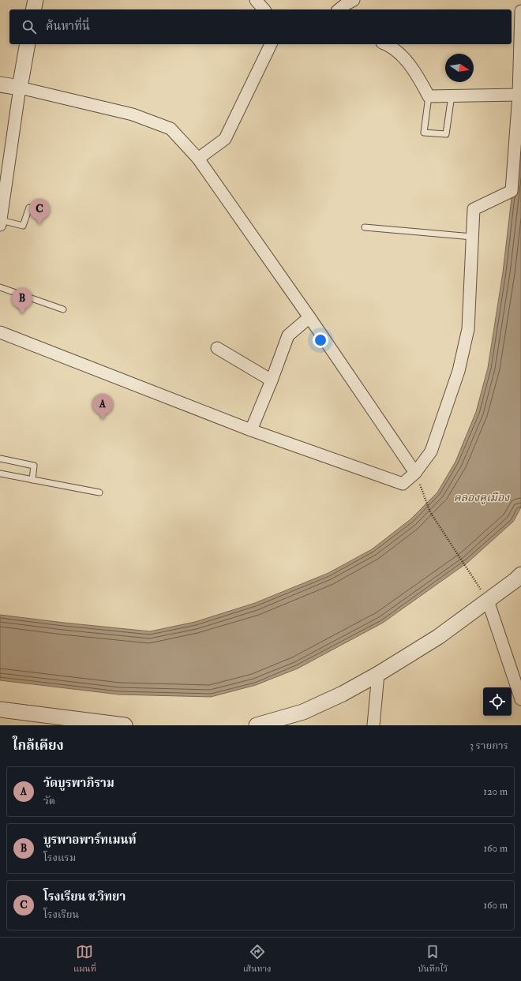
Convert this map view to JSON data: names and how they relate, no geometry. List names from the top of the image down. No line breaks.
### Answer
{"water":["คลองคูเมือง"],"north":"right","page":{"search":"ค้นหาที่นี่","pins":["C","B","A"],"heading":["ใกล้เคียง","3 รายการ"],"list":[{"mark":"A","name":"วัดบูรพาภิราม","note":"วัด","value":"120 m"},{"mark":"B","name":"บูรพาอพาร์ทเมนท์","note":"โรงแรม","value":"160 m"},{"mark":"C","name":"โรงเรียน ช.วิทยา","note":"โรงเรียน","value":"160 m"}],"nav":["แผนที่","เส้นทาง","บันทึกไว้"]}}
